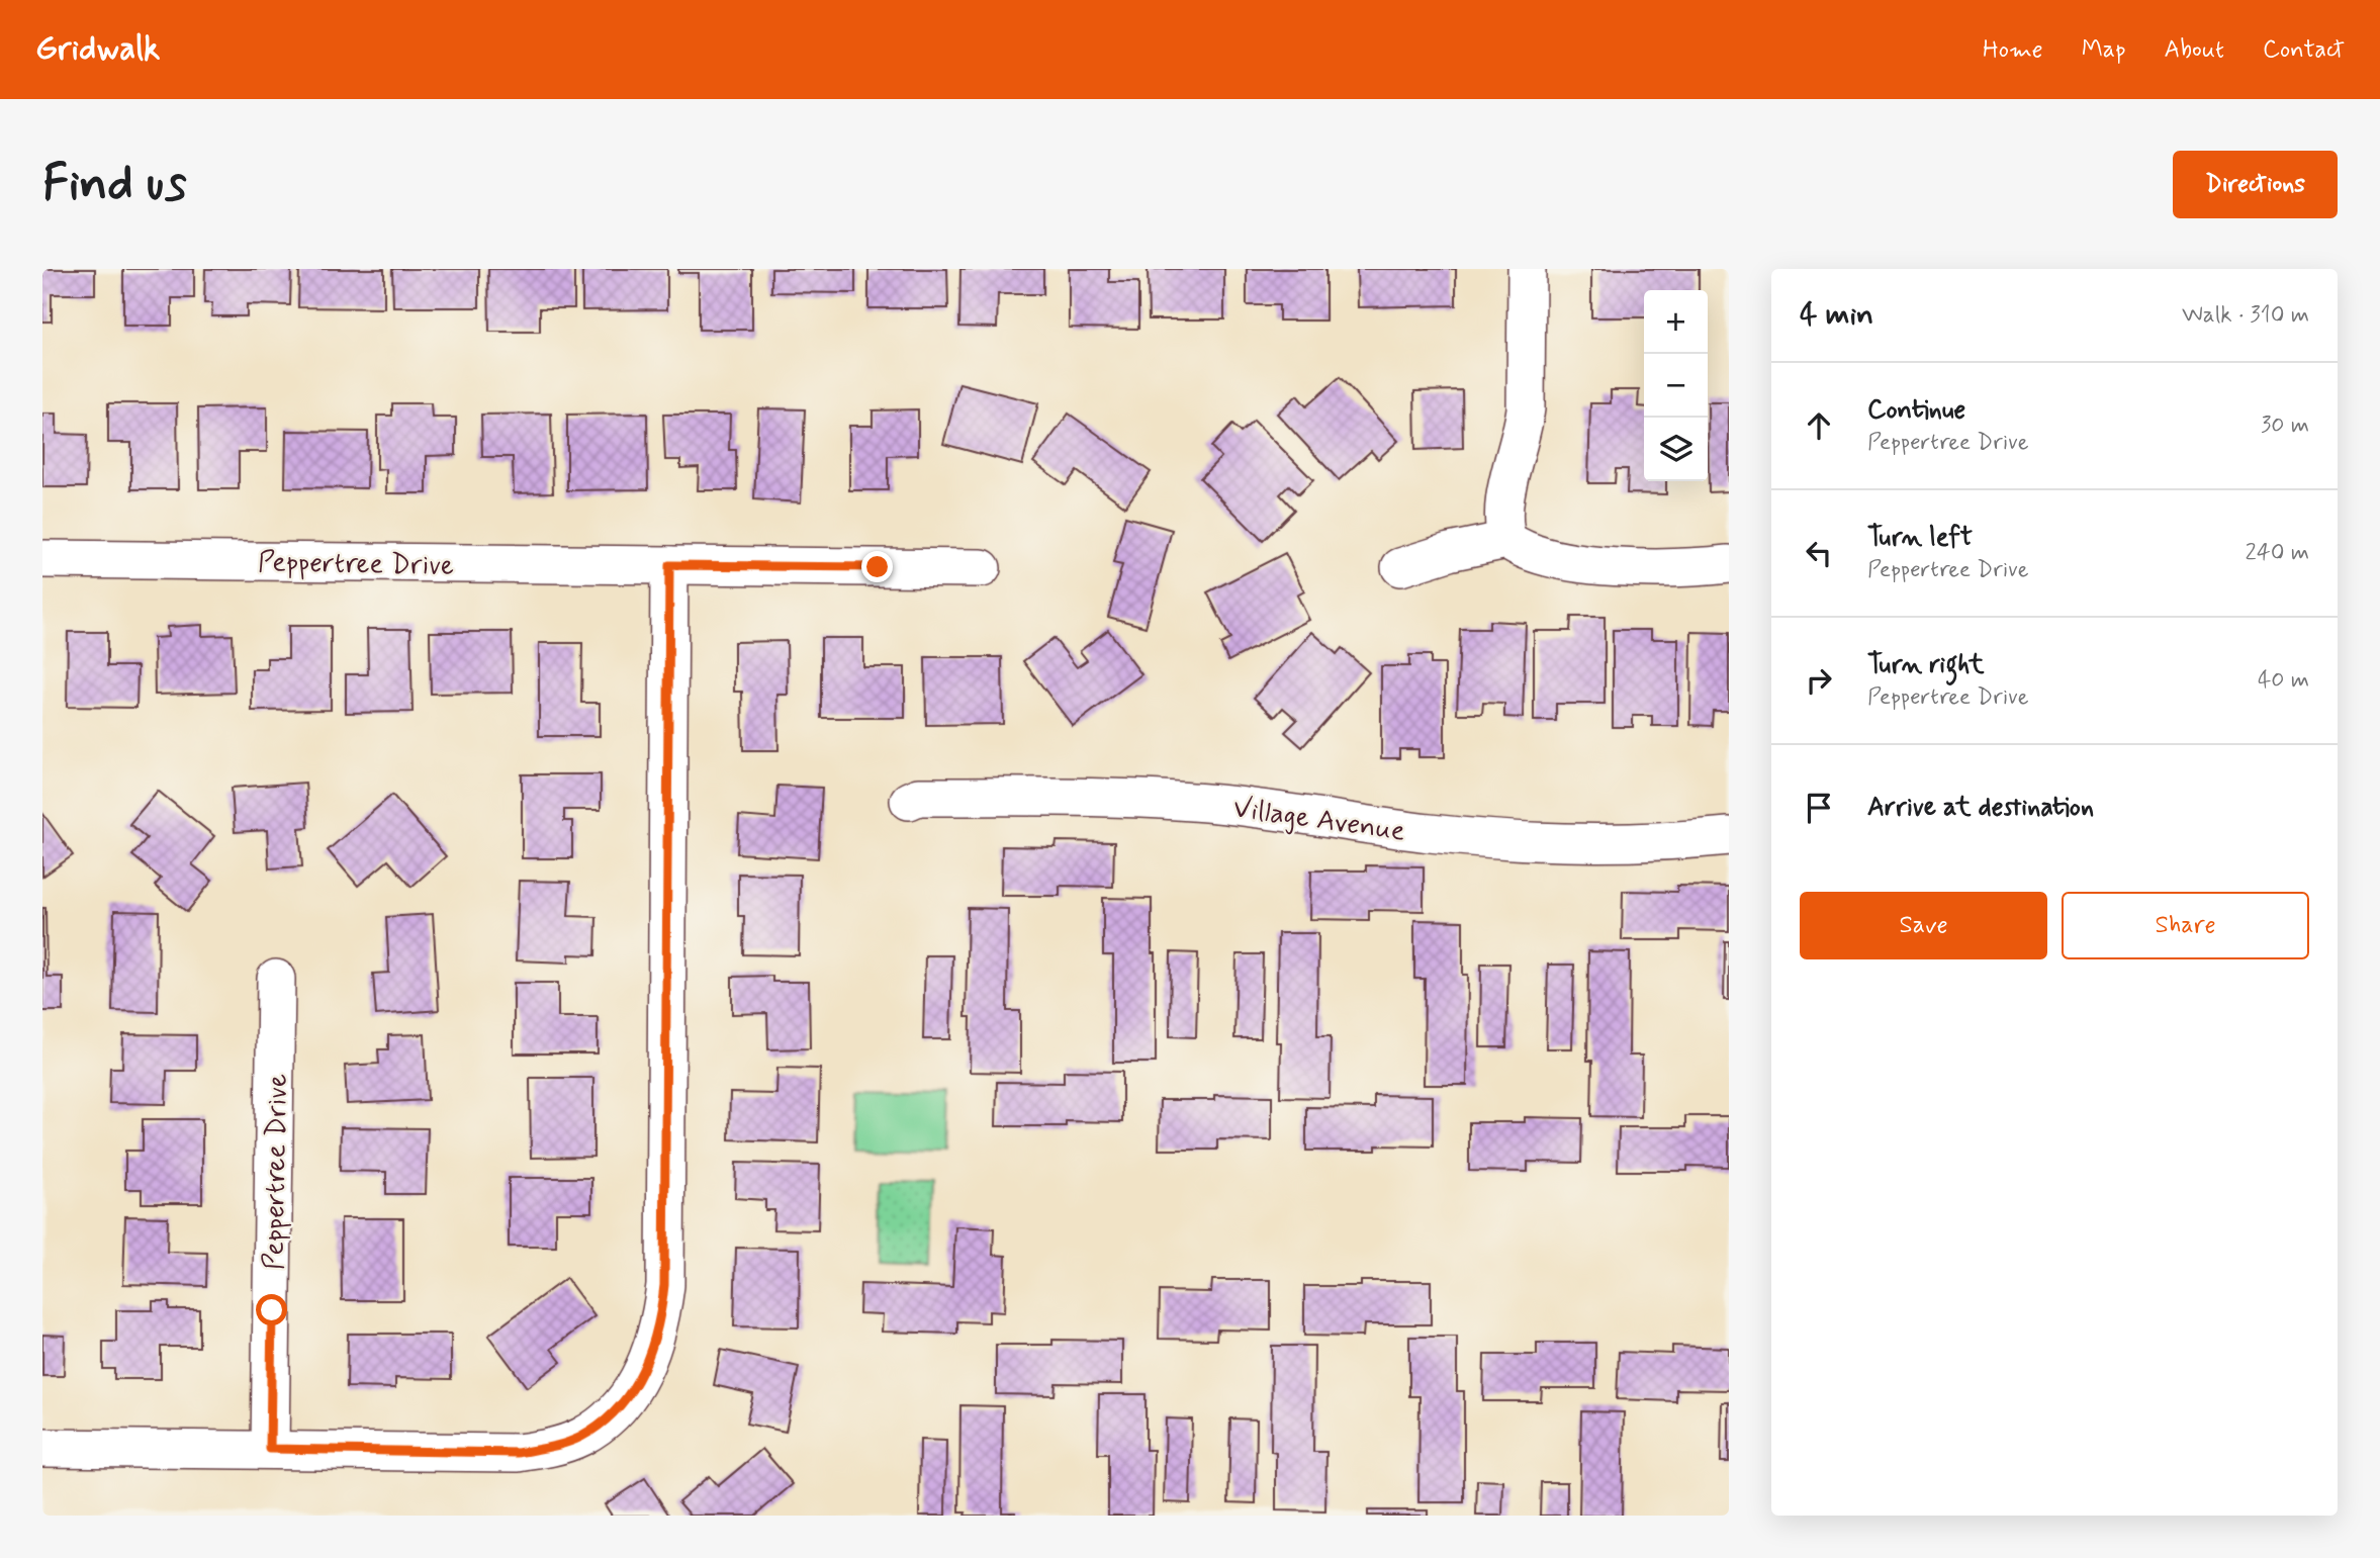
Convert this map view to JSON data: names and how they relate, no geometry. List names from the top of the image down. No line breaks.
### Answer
{"streets":{"street":["Peppertree Drive","Village Avenue"]},"page":{"header":"Gridwalk","nav":["Home","Map","About","Contact"],"buttons":["Directions",["Save","Share"]],"title":"Find us","heading":["4 min","Walk · 310 m"],"map_buttons":["+","−"],"list":[["Continue","Peppertree Drive","30 m"],["Turn left","Peppertree Drive","240 m"],["Turn right","Peppertree Drive","40 m"],"Arrive at destination"]}}
